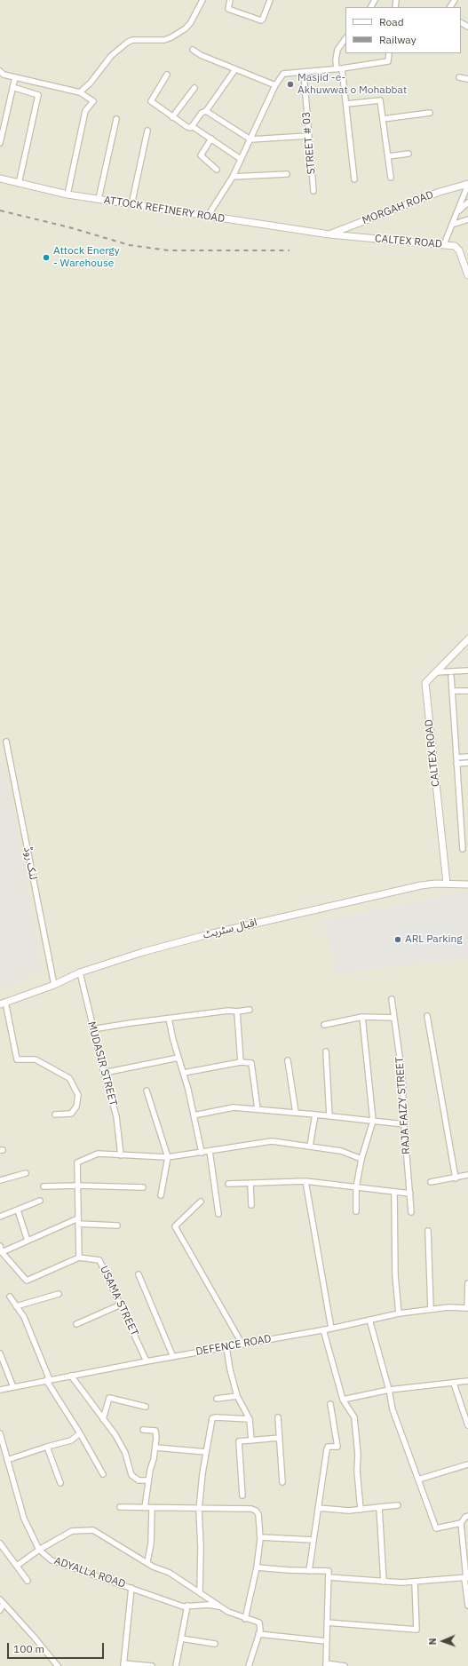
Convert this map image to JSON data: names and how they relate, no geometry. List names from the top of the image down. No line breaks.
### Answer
{"streets":{"street":["STREET # 03","MORGAH ROAD","ATTOCK REFINERY ROAD","CALTEX ROAD","لنک روڈ","اقبال سٹریٹ","MUDASIR STREET","RAJA FAIZY STREET","USAMA STREET","DEFENCE ROAD","ADYALLA ROAD"]},"crossings":[["MORGAH ROAD","ATTOCK REFINERY ROAD"],["MORGAH ROAD","CALTEX ROAD"],["ATTOCK REFINERY ROAD","CALTEX ROAD"],["CALTEX ROAD","اقبال سٹریٹ"],["لنک روڈ","اقبال سٹریٹ"],["اقبال سٹریٹ","MUDASIR STREET"],["USAMA STREET","DEFENCE ROAD"]],"places":["Masjid -e- Akhuwwat o Mohabbat","Attock Energy - Warehouse","ARL Parking"],"legend":["Road","Railway"],"scale_bar":"100 m","north":"left"}
